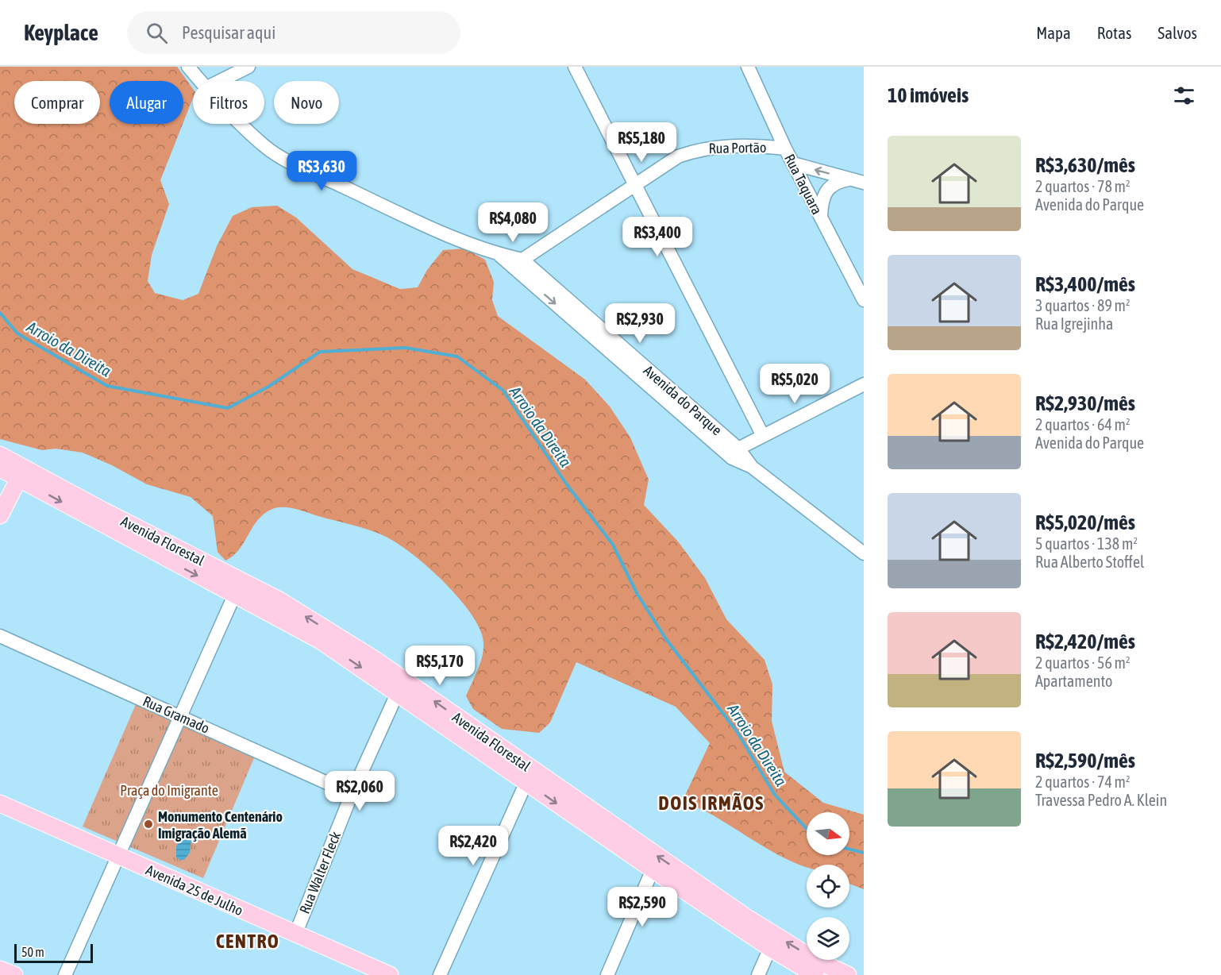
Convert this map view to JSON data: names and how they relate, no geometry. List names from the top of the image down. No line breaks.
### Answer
{"streets":{"main road":["Avenida Florestal","Avenida 25 de Julho"],"street":["Rua Portão","Rua Taquara","Avenida do Parque","Rua Gramado","Rua Walter Fleck"]},"crossings":[["Rua Portão","Rua Taquara"],["Rua Portão","Avenida do Parque"],["Avenida Florestal","Rua Walter Fleck"],["Rua Gramado","Rua Walter Fleck"],["Rua Walter Fleck","Avenida 25 de Julho"]],"districts":["DOIS IRMÃOS","CENTRO"],"water":["Arroio da Direita"],"parks":["Praça do Imigrante"],"places":["Monumento Centenário Imigração Alemã"],"scale_bar":"50 m","north":"right","page":{"header":"Keyplace","search":"Pesquisar aqui","nav":["Mapa","Rotas","Salvos"],"heading":"10 imóveis","chip":["Comprar","Alugar","Filtros","Novo"],"price":["R$5,180","R$3,630","R$4,080","R$3,400","R$2,930","R$5,020","R$5,170","R$2,060","R$2,420","R$2,590"],"list":[{"name":"R$3,630/mês","note":"2 quartos · 78 m² · Avenida do Parque"},{"name":"R$3,400/mês","note":"3 quartos · 89 m² · Rua Igrejinha"},{"name":"R$2,930/mês","note":"2 quartos · 64 m² · Avenida do Parque"},{"name":"R$5,020/mês","note":"5 quartos · 138 m² · Rua Alberto Stoffel"},{"name":"R$2,420/mês","note":"2 quartos · 56 m² · Apartamento"},{"name":"R$2,590/mês","note":"2 quartos · 74 m² · Travessa Pedro A. Klein"}],"scale":"50 m"}}
